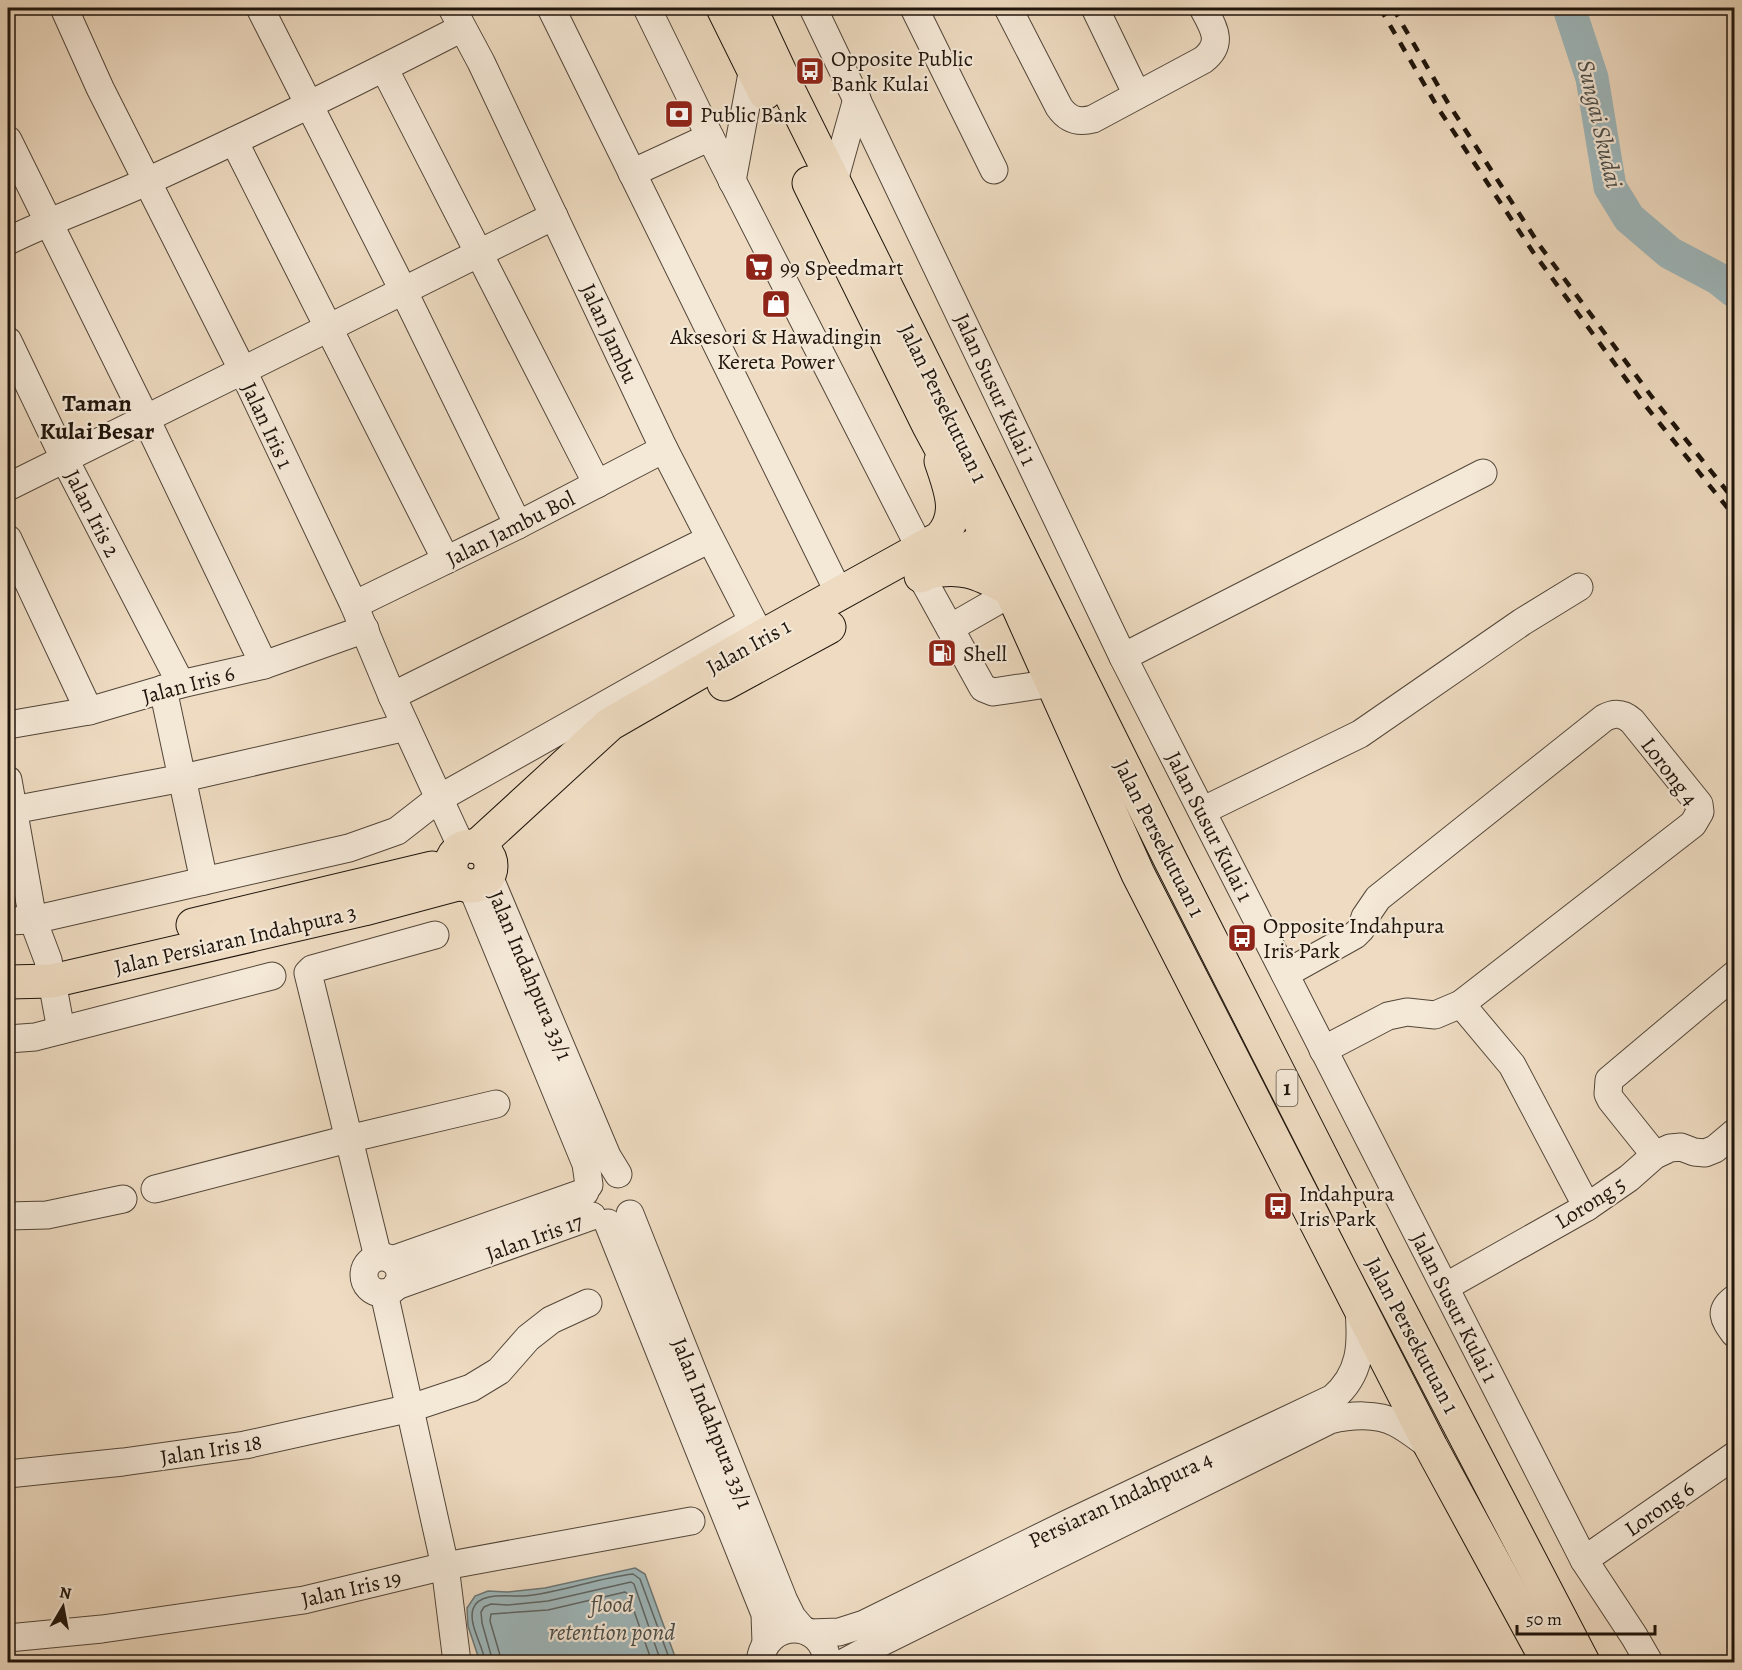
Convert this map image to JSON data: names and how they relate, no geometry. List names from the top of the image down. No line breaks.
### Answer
{"streets":{"main road":["Jalan Persekutuan 1","Jalan Iris 1","Jalan Persiaran Indahpura 3","1"],"street":["Jalan Jambu","Jalan Susur Kulai 1","Jalan Iris 2","Jalan Jambu Bol","Jalan Iris 6","Lorong 4","Jalan Indahpura 33/1","Lorong 5","Jalan Iris 17","Jalan Iris 18","Persiaran Indahpura 4","Lorong 6","Jalan Iris 19"]},"crossings":[["Jalan Jambu","Jalan Iris 1"],["Jalan Jambu","Jalan Jambu Bol"],["Jalan Susur Kulai 1","Lorong 4"],["Jalan Susur Kulai 1","Lorong 5"],["Jalan Susur Kulai 1","Lorong 6"],["Jalan Persekutuan 1","Jalan Iris 1"],["Jalan Persekutuan 1","Persiaran Indahpura 4"],["Jalan Iris 1","Jalan Jambu Bol"],["Jalan Iris 1","Jalan Iris 6"],["Jalan Iris 1","Jalan Persiaran Indahpura 3"],["Jalan Iris 1","Jalan Indahpura 33/1"],["Jalan Iris 2","Jalan Iris 6"],["Jalan Persiaran Indahpura 3","Jalan Indahpura 33/1"],["Jalan Indahpura 33/1","Jalan Iris 17"],["Jalan Indahpura 33/1","Persiaran Indahpura 4"]],"districts":["Taman Kulai Besar"],"water":["Sungai Skudai","flood retention pond"],"places":{"bus stop":["Opposite Public Bank Kulai","Opposite Indahpura Iris Park","Indahpura Iris Park"],"bank":["Public Bank"],"supermarket":["99 Speedmart"],"shop":["Aksesori & Hawadingin Kereta Power"],"fuel station":["Shell"]},"scale_bar":"50 m","north":"top"}
